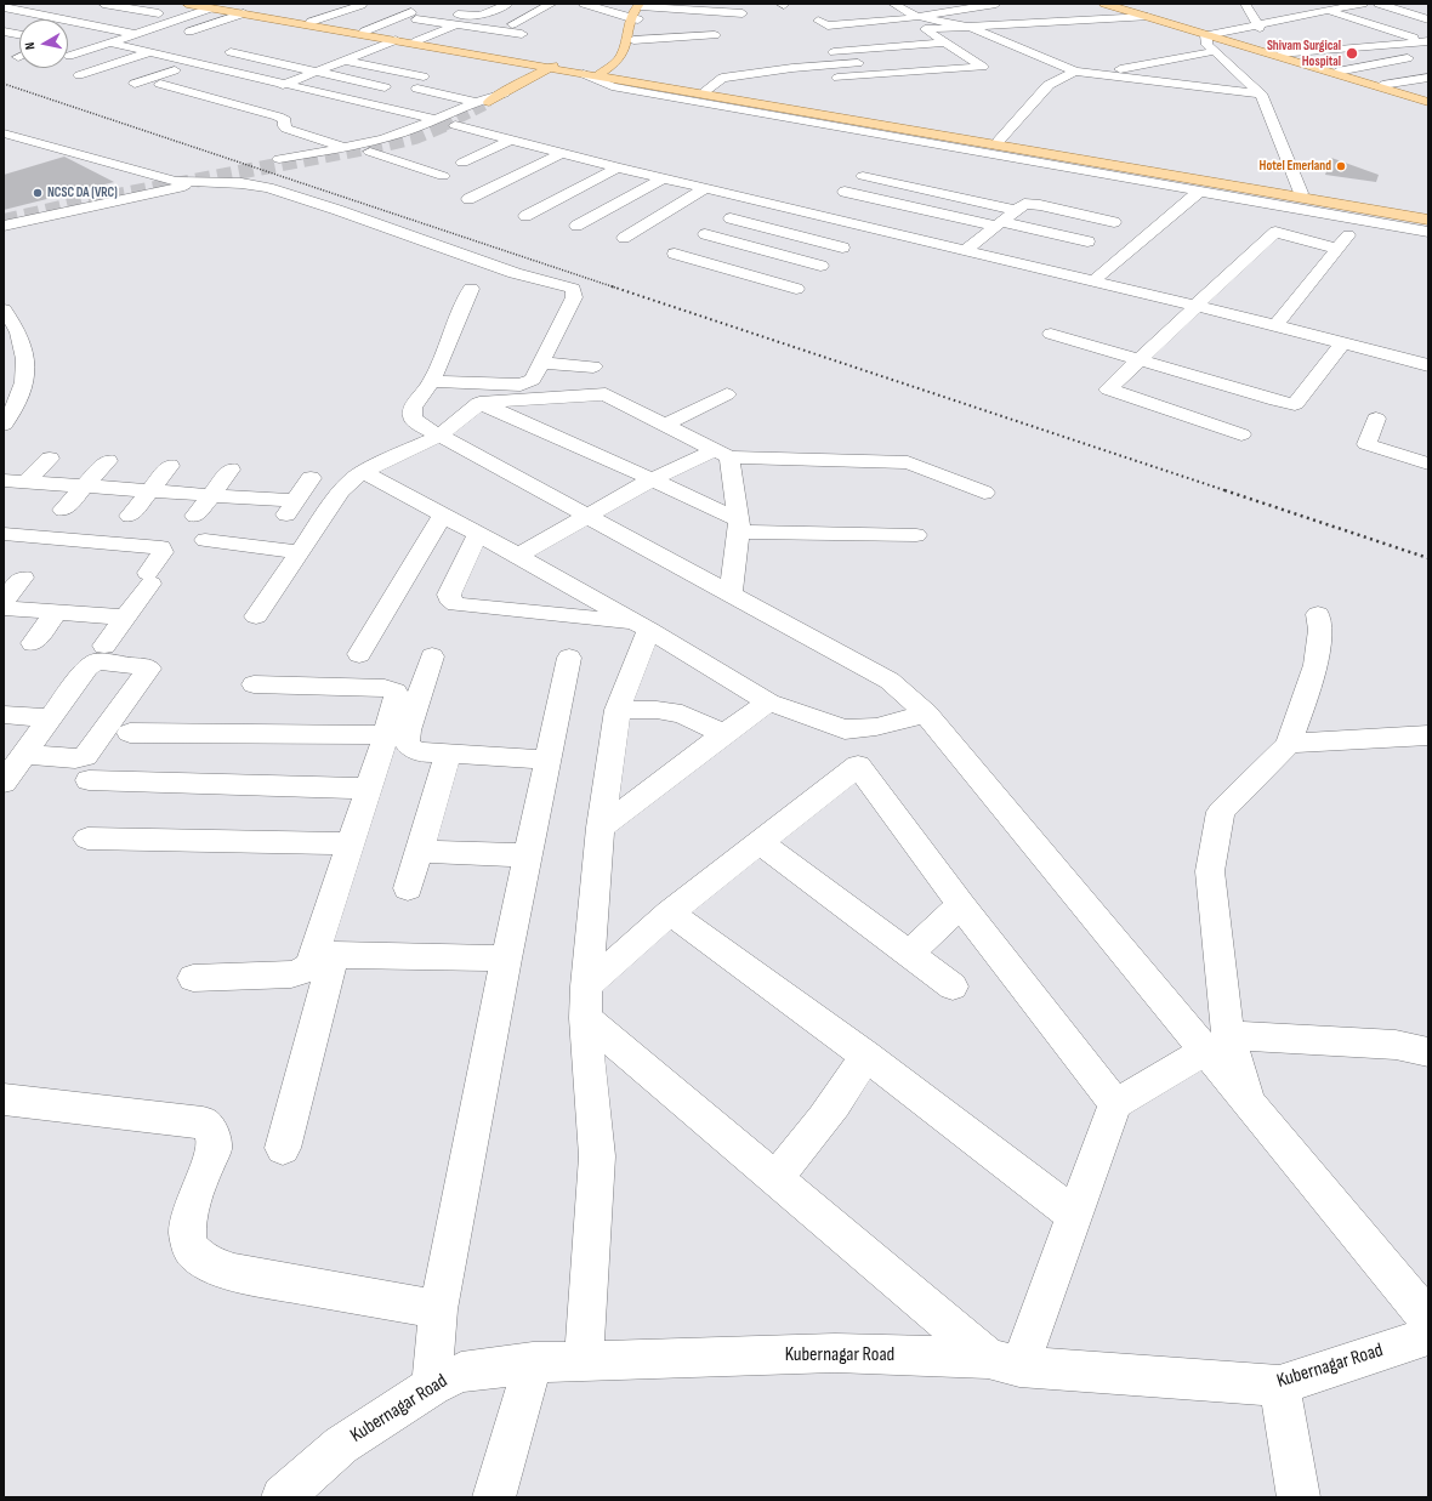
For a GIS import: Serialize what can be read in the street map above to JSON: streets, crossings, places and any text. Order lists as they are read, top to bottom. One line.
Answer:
{"streets":{"street":["Kubernagar Road"]},"places":["Shivam Surgical Hospital","Hotel Emerland","NCSC DA (VRC)"],"north":"left"}
